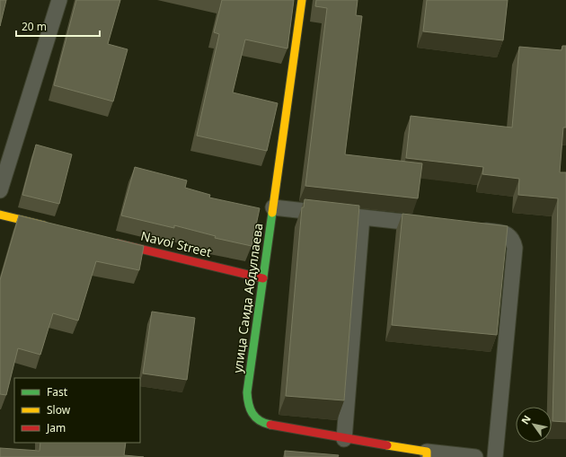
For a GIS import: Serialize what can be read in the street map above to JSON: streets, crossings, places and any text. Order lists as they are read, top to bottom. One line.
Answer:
{"streets":{"street":["Navoi Street","улица Саида Абдуллаева"]},"crossings":[["Navoi Street","улица Саида Абдуллаева"]],"legend":["Fast","Slow","Jam"],"scale_bar":"20 m","north":"top left"}
